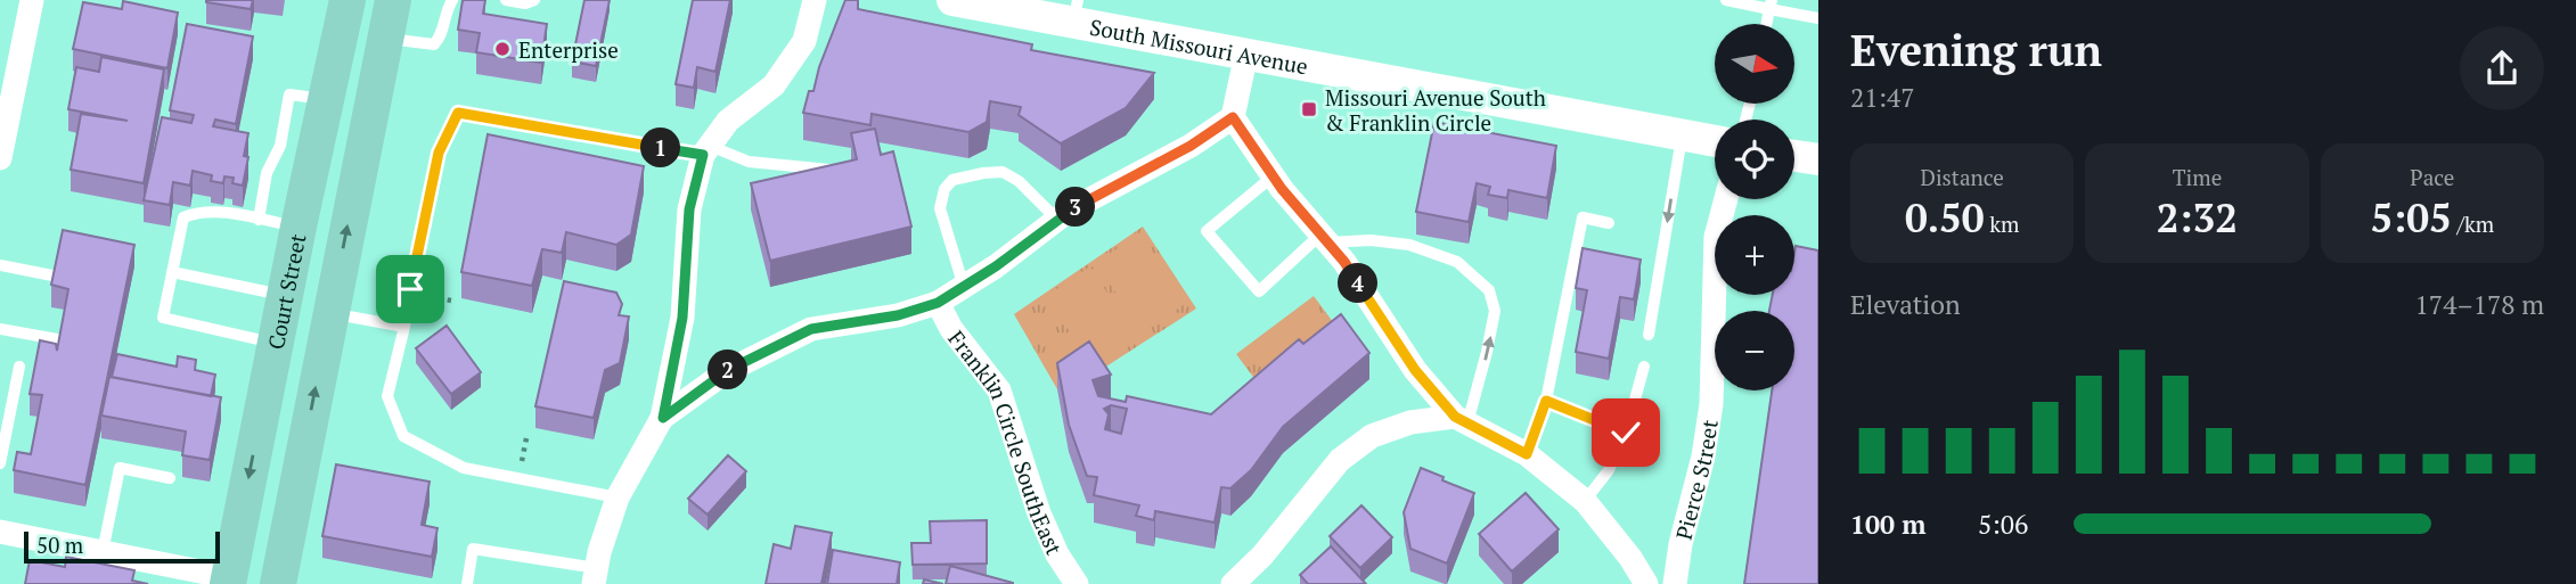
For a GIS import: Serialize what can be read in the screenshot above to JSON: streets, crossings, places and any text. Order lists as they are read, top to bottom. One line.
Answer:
{"streets":{"main road":["South Missouri Avenue","Court Street"],"street":["Franklin Circle SouthEast","Pierce Street"]},"places":{"other":["Enterprise"],"transit":["Missouri Avenue South & Franklin Circle"]},"scale_bar":"50 m","north":"right","page":{"heading":["Evening run","21:47"],"map_buttons":["+","−"],"pins":["1","3","4","2"],"stats":[["Distance","0.50 km"],["Time","2:32"],["Pace","5:05 /km"]],"chart":["Elevation","174–178 m"],"list":[{"name":"100 m","note":"5:06"}],"scale":"50 m"}}
